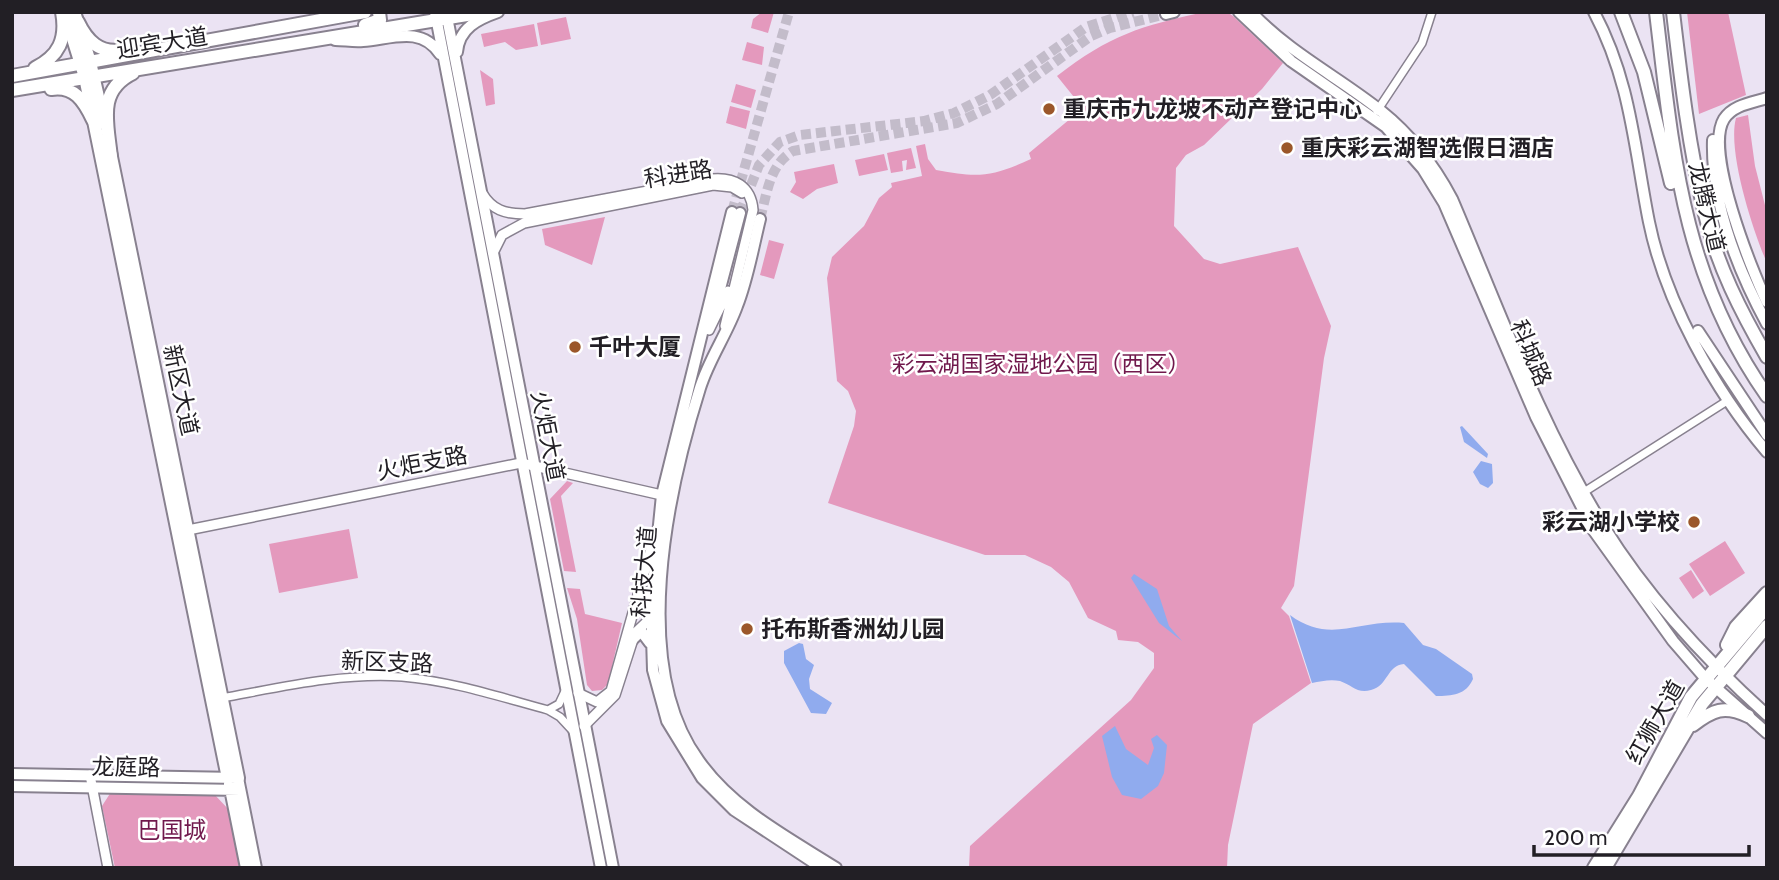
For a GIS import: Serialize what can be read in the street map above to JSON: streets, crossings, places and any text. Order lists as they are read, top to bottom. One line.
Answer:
{"streets":{"main road":["迎宾大道","龙腾大道","科城路","新区大道","火炬大道","科技大道","红狮大道","龙庭路"],"street":["科进路","火炬支路","新区支路"]},"crossings":[["迎宾大道","新区大道"],["迎宾大道","火炬大道"],["科进路","科技大道"],["科城路","红狮大道"],["新区大道","火炬支路"],["新区大道","新区支路"],["新区大道","龙庭路"],["火炬大道","火炬支路"],["火炬支路","科技大道"]],"parks":["彩云湖国家湿地公园（西区）","巴国城"],"places":["重庆市九龙坡不动产登记中心","重庆彩云湖智选假日酒店","千叶大厦","彩云湖小学校","托布斯香洲幼儿园"],"scale_bar":"200 m"}
